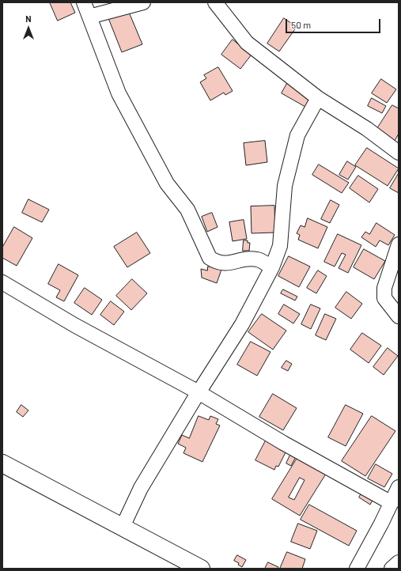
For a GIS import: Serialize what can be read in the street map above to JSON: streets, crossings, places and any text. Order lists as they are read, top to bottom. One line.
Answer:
{"scale_bar":"50 m","north":"top"}
